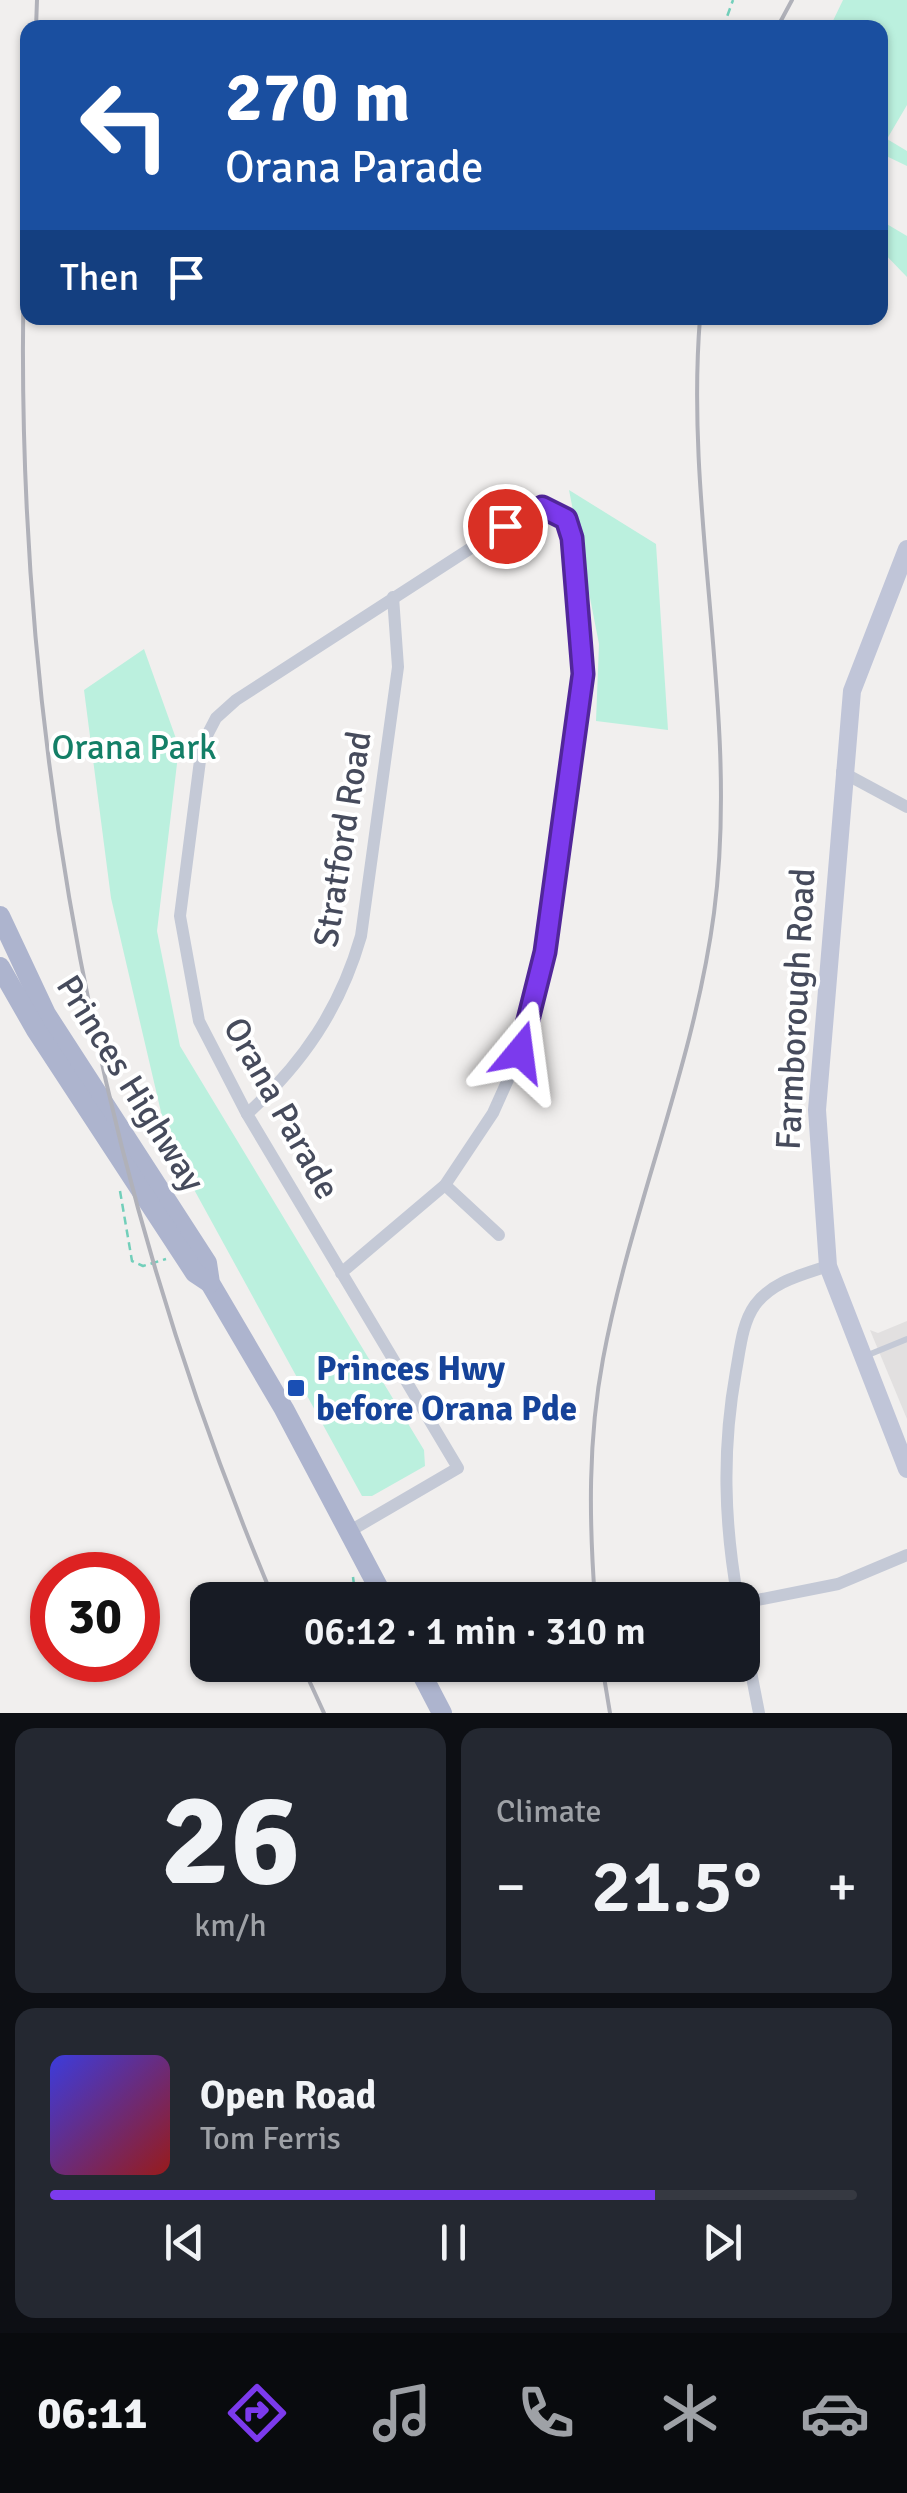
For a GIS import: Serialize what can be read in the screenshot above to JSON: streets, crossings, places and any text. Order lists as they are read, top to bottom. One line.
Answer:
{"streets":{"main road":["Princes Highway"],"street":["Stratford Road","Farmborough Road","Orana Parade"]},"crossings":[["Stratford Road","Orana Parade"],["Princes Highway","Orana Parade"]],"parks":["Orana Park"],"places":{"transit":["Princes Hwy before Orana Pde"]},"page":{"turn":["270 m","Orana Parade"],"then":"Then","limit":"30","trip":"06:12 · 1 min · 310 m","tile":[["26","km/h"],"Climate"],"heat":["−","21.5°","+"],"song":["Open Road","Tom Ferris"],"tabs":"06:11"}}
